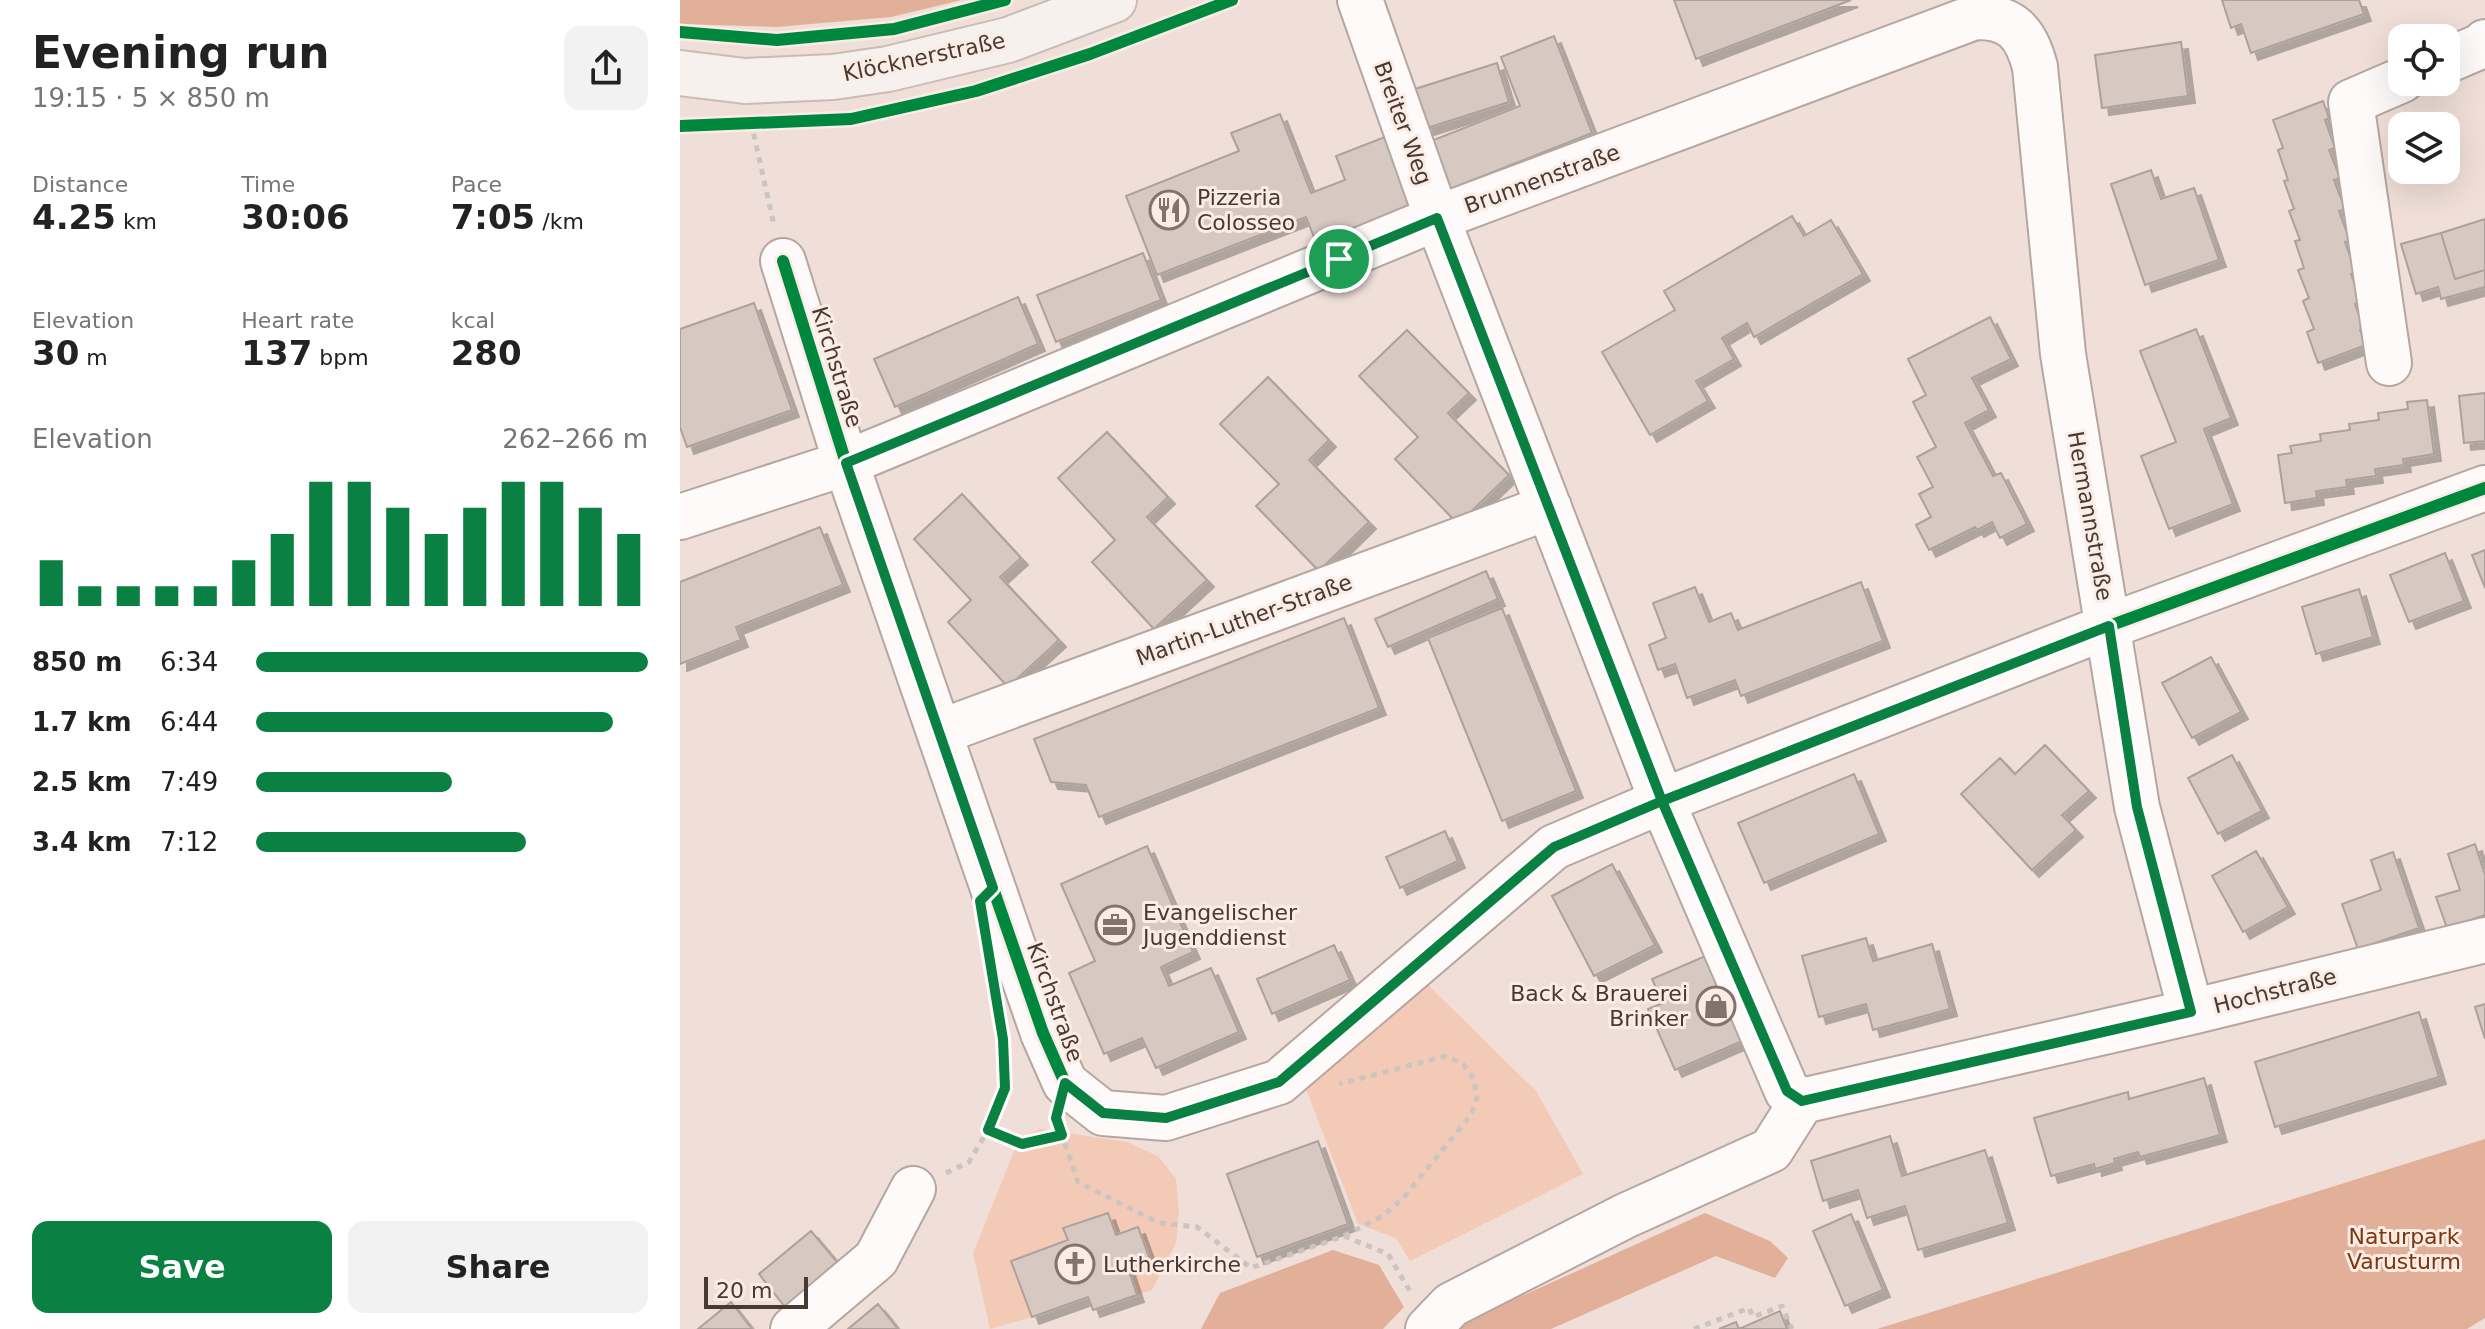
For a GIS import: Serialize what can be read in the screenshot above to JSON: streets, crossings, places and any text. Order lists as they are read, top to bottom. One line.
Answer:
{"streets":{"main road":["Klöcknerstraße"],"street":["Breiter Weg","Brunnenstraße","Kirchstraße","Hermannstraße","Martin-Luther-Straße","Hochstraße"]},"crossings":[["Breiter Weg","Brunnenstraße"],["Breiter Weg","Kirchstraße"],["Breiter Weg","Martin-Luther-Straße"],["Breiter Weg","Hochstraße"],["Brunnenstraße","Kirchstraße"],["Brunnenstraße","Hermannstraße"],["Kirchstraße","Hermannstraße"],["Kirchstraße","Martin-Luther-Straße"],["Hermannstraße","Hochstraße"]],"parks":["Naturpark Varusturm"],"places":{"restaurant":["Pizzeria Colosseo"],"office":["Evangelischer Jugenddienst"],"shop":["Back & Brauerei Brinker"],"church":["Lutherkirche"]},"scale_bar":"20 m","page":{"heading":["Evening run","19:15 · 5 × 850 m"],"stats":[["Distance","4.25 km"],["Time","30:06"],["Pace","7:05 /km"],["Elevation","30 m"],["Heart rate","137 bpm"],["kcal","280"]],"chart":["Elevation","262–266 m"],"list":[{"name":"850 m","note":"6:34"},{"name":"1.7 km","note":"6:44"},{"name":"2.5 km","note":"7:49"},{"name":"3.4 km","note":"7:12"}],"buttons":["Save","Share"],"scale":"20 m"}}
